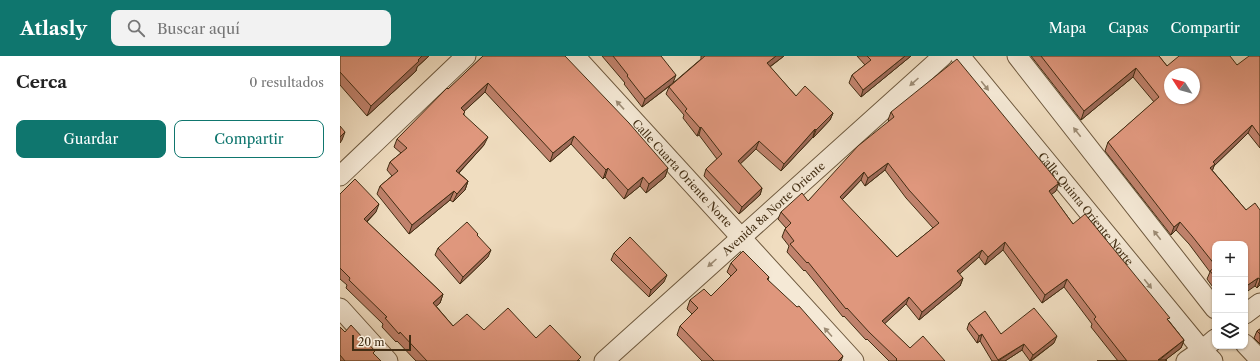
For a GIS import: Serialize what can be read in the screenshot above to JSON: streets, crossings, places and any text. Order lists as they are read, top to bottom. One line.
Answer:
{"streets":{"street":["Calle Cuarta Oriente Norte","Avenida 8a Norte Oriente","Calle Quinta Oriente Norte"]},"crossings":[["Calle Cuarta Oriente Norte","Avenida 8a Norte Oriente"]],"one_way":["Calle Cuarta Oriente Norte","Avenida 8a Norte Oriente"],"scale_bar":"20 m","north":"top left","page":{"header":"Atlasly","search":"Buscar aquí","nav":["Mapa","Capas","Compartir"],"heading":["Cerca","0 resultados"],"buttons":["Guardar","Compartir"],"map_buttons":["+","−"],"scale":"20 m"}}
